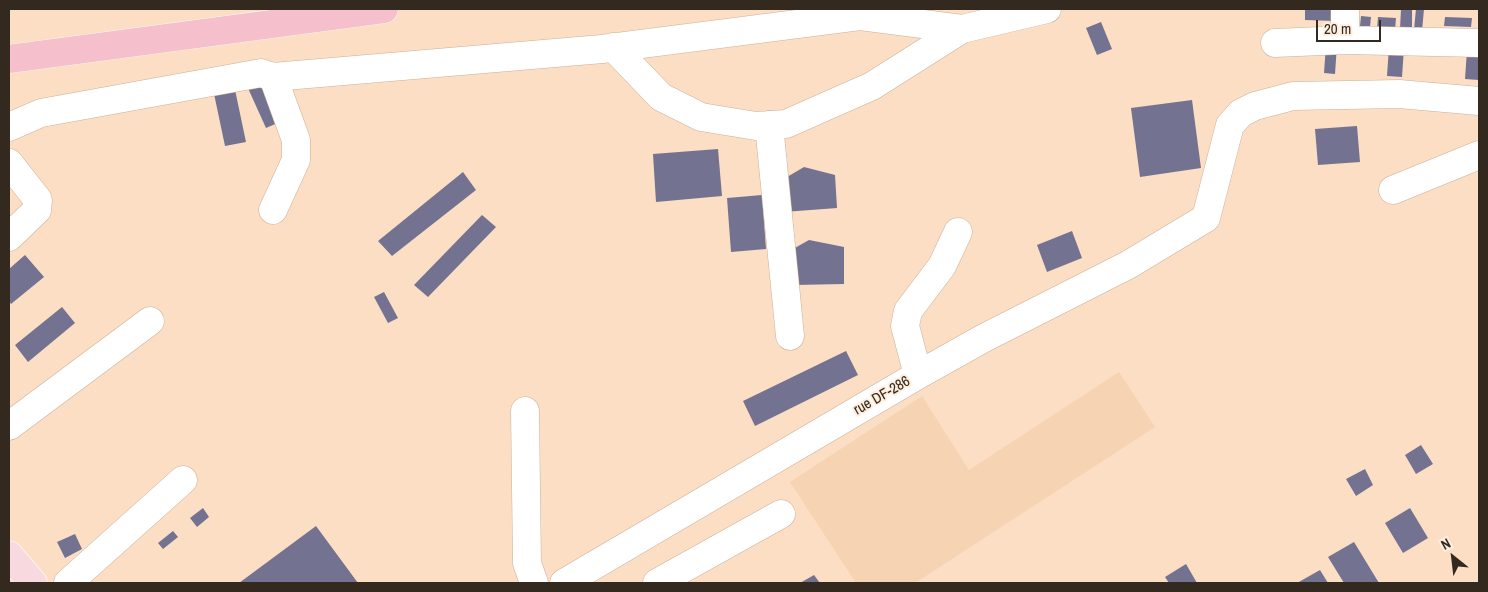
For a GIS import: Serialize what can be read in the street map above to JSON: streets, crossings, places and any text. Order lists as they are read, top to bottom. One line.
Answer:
{"streets":{"street":["rue DF-286"]},"scale_bar":"20 m","north":"top left"}
